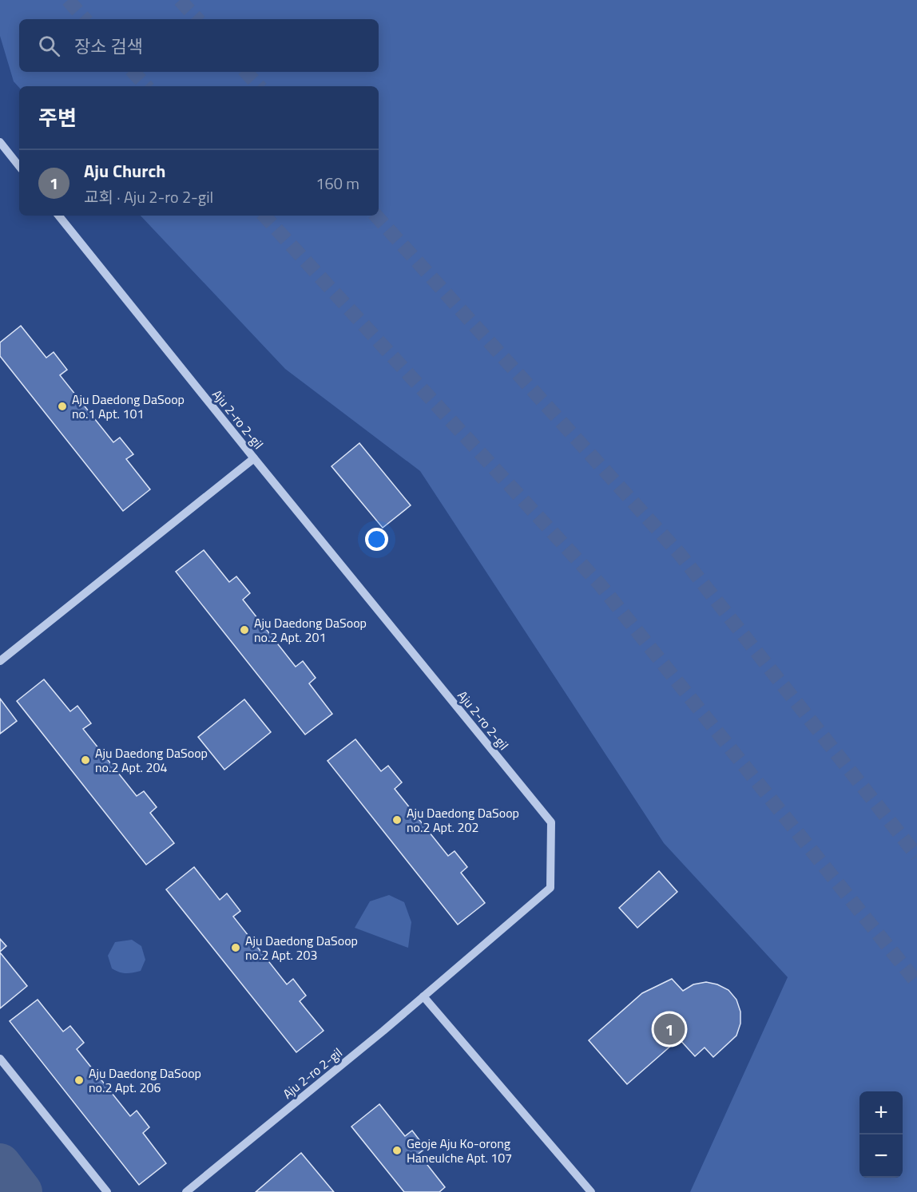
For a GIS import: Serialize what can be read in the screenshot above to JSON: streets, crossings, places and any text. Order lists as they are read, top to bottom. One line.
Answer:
{"streets":{"street":["Aju 2-ro 2-gil"]},"places":["Aju Daedong DaSoop no.1 Apt. 101","Aju Daedong DaSoop no.2 Apt. 201","Aju Daedong DaSoop no.2 Apt. 204","Aju Daedong DaSoop no.2 Apt. 202","Aju Daedong DaSoop no.2 Apt. 203","Aju Daedong DaSoop no.2 Apt. 206","Geoje Aju Ko-orong Haneulche Apt. 107"],"page":{"search":"장소 검색","heading":"주변","list":[{"mark":"1","name":"Aju Church","note":"교회 · Aju 2-ro 2-gil","value":"160 m"}],"pins":"1","map_buttons":["+","−"]}}
